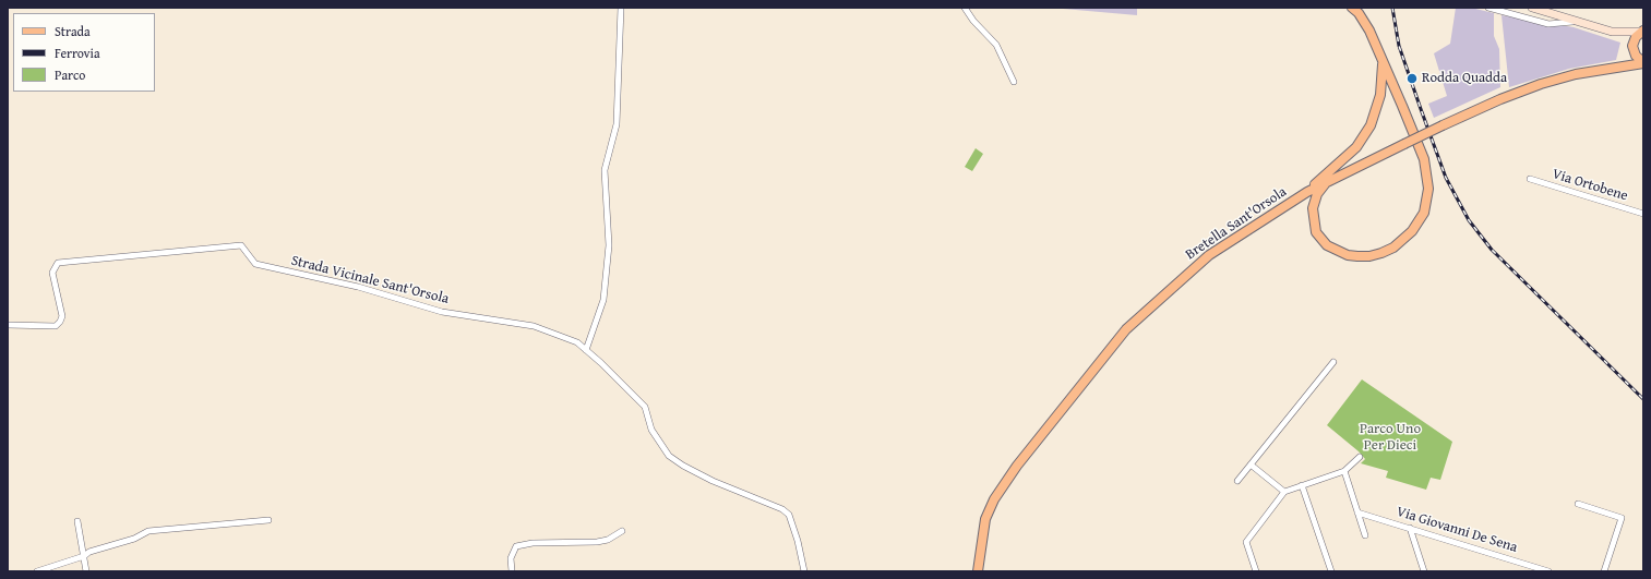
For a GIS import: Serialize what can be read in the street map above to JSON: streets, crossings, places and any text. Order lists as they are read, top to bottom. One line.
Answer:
{"streets":{"main road":["Bretella Sant'Orsola"],"street":["Via Ortobene","Strada Vicinale Sant'Orsola","Via Giovanni De Sena"]},"parks":["Parco Uno Per Dieci"],"places":["Rodda Quadda"],"legend":["Strada","Ferrovia","Parco"]}
